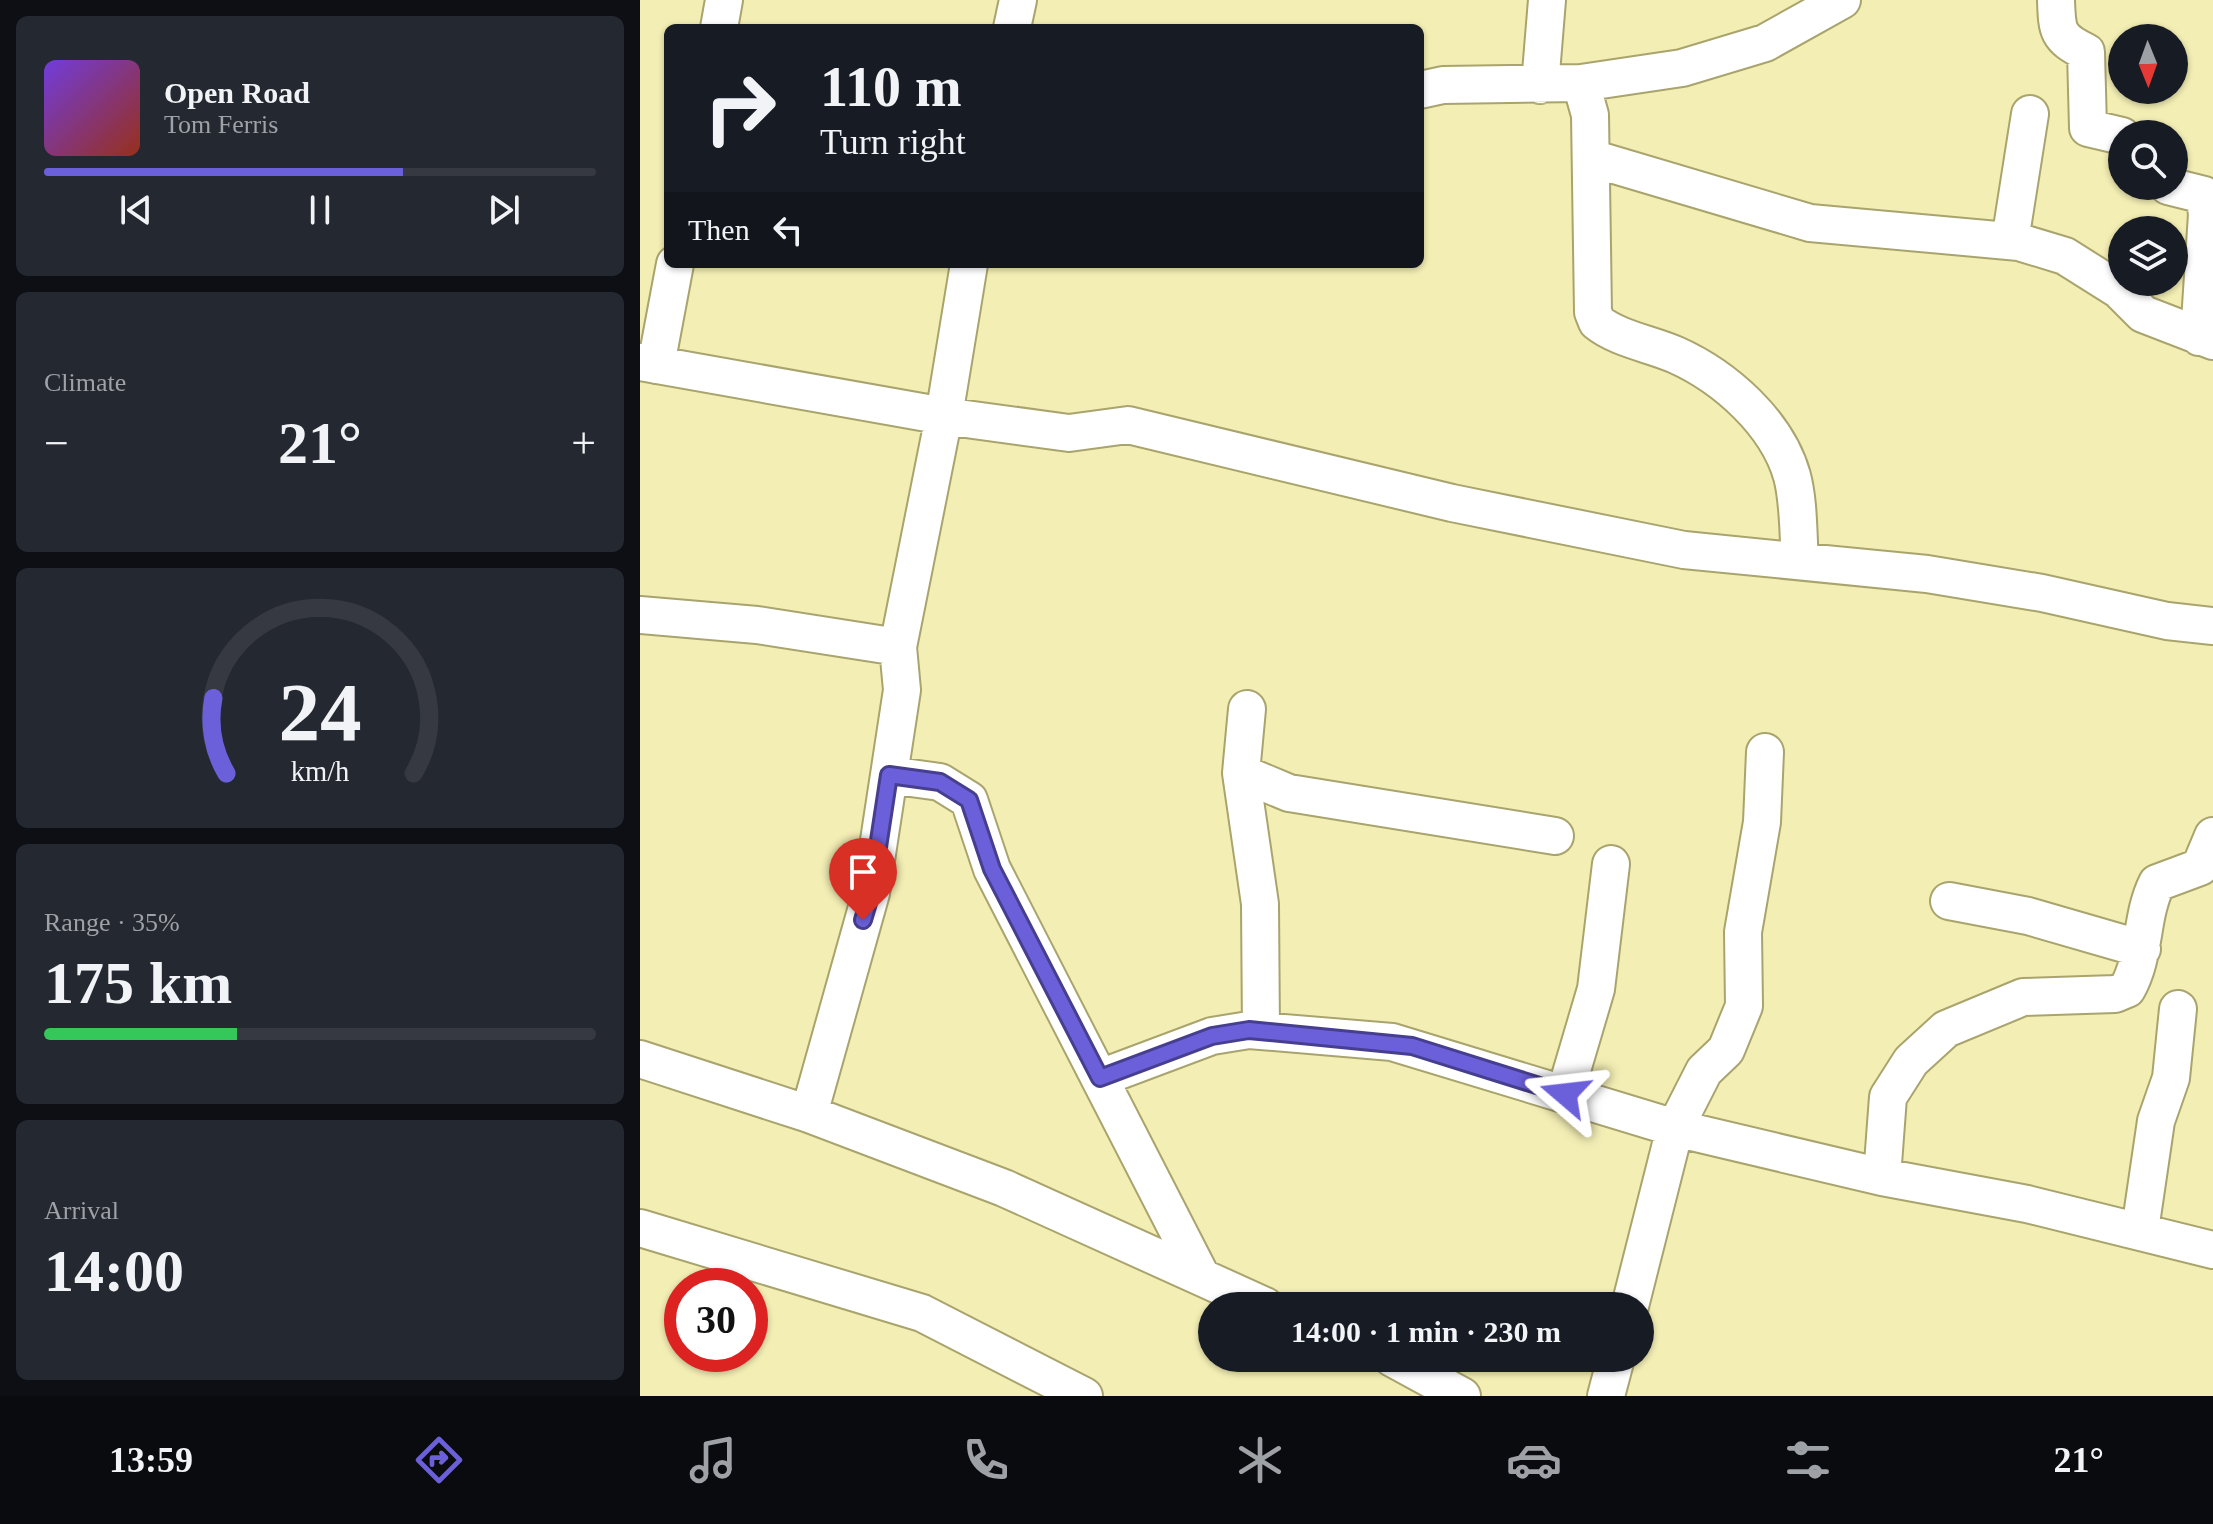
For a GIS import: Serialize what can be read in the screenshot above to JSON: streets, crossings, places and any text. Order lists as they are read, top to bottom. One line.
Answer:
{"north":"bottom","page":{"turn":["110 m","Turn right"],"song":["Open Road","Tom Ferris"],"then":"Then","tile":["Climate",["Range · 35%","175 km"],["Arrival","14:00"]],"heat":["−","21°","+"],"limit":"30","trip":"14:00 · 1 min · 230 m","tabs":["13:59","21°"],"gauge":["24","km/h"]}}
